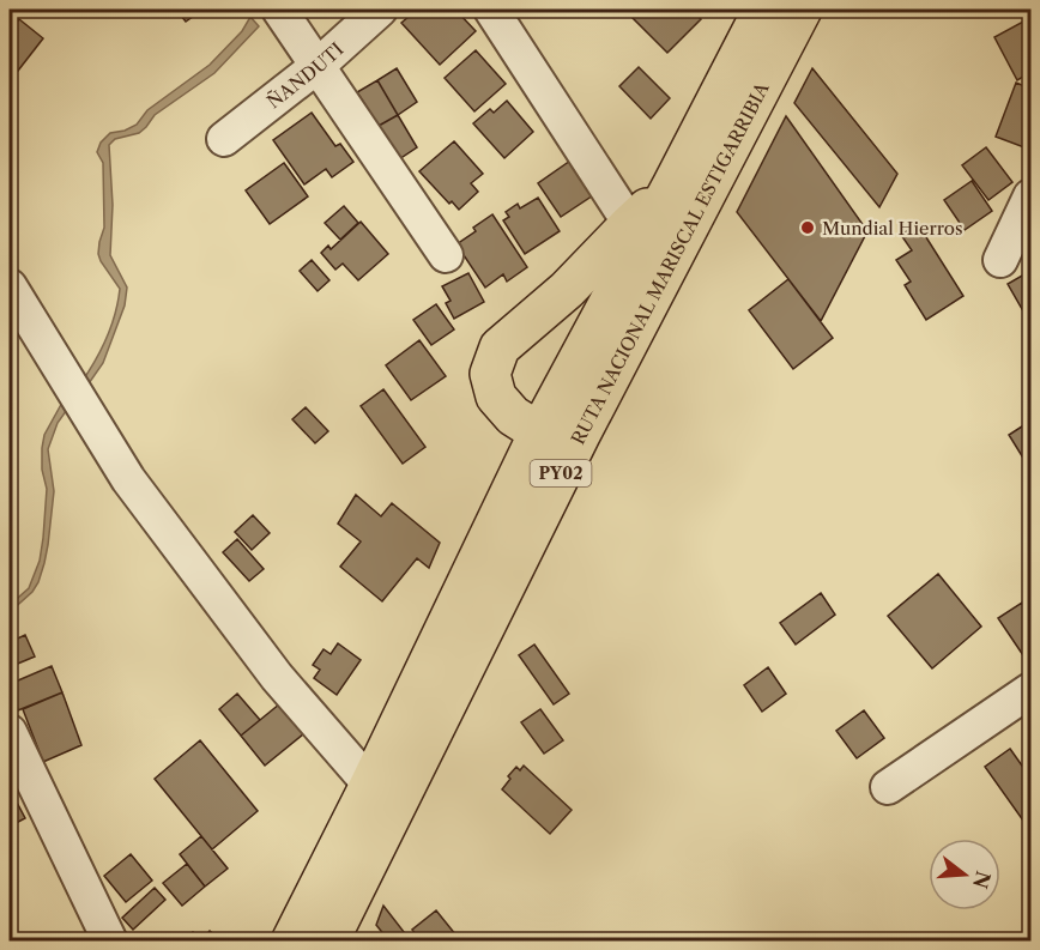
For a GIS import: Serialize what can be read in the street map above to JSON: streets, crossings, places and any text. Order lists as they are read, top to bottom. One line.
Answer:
{"streets":{"highway":["RUTA NACIONAL MARISCAL ESTIGARRIBIA","PY02"],"street":["ÑANDUTI"]},"places":["Mundial Hierros"],"north":"right"}
